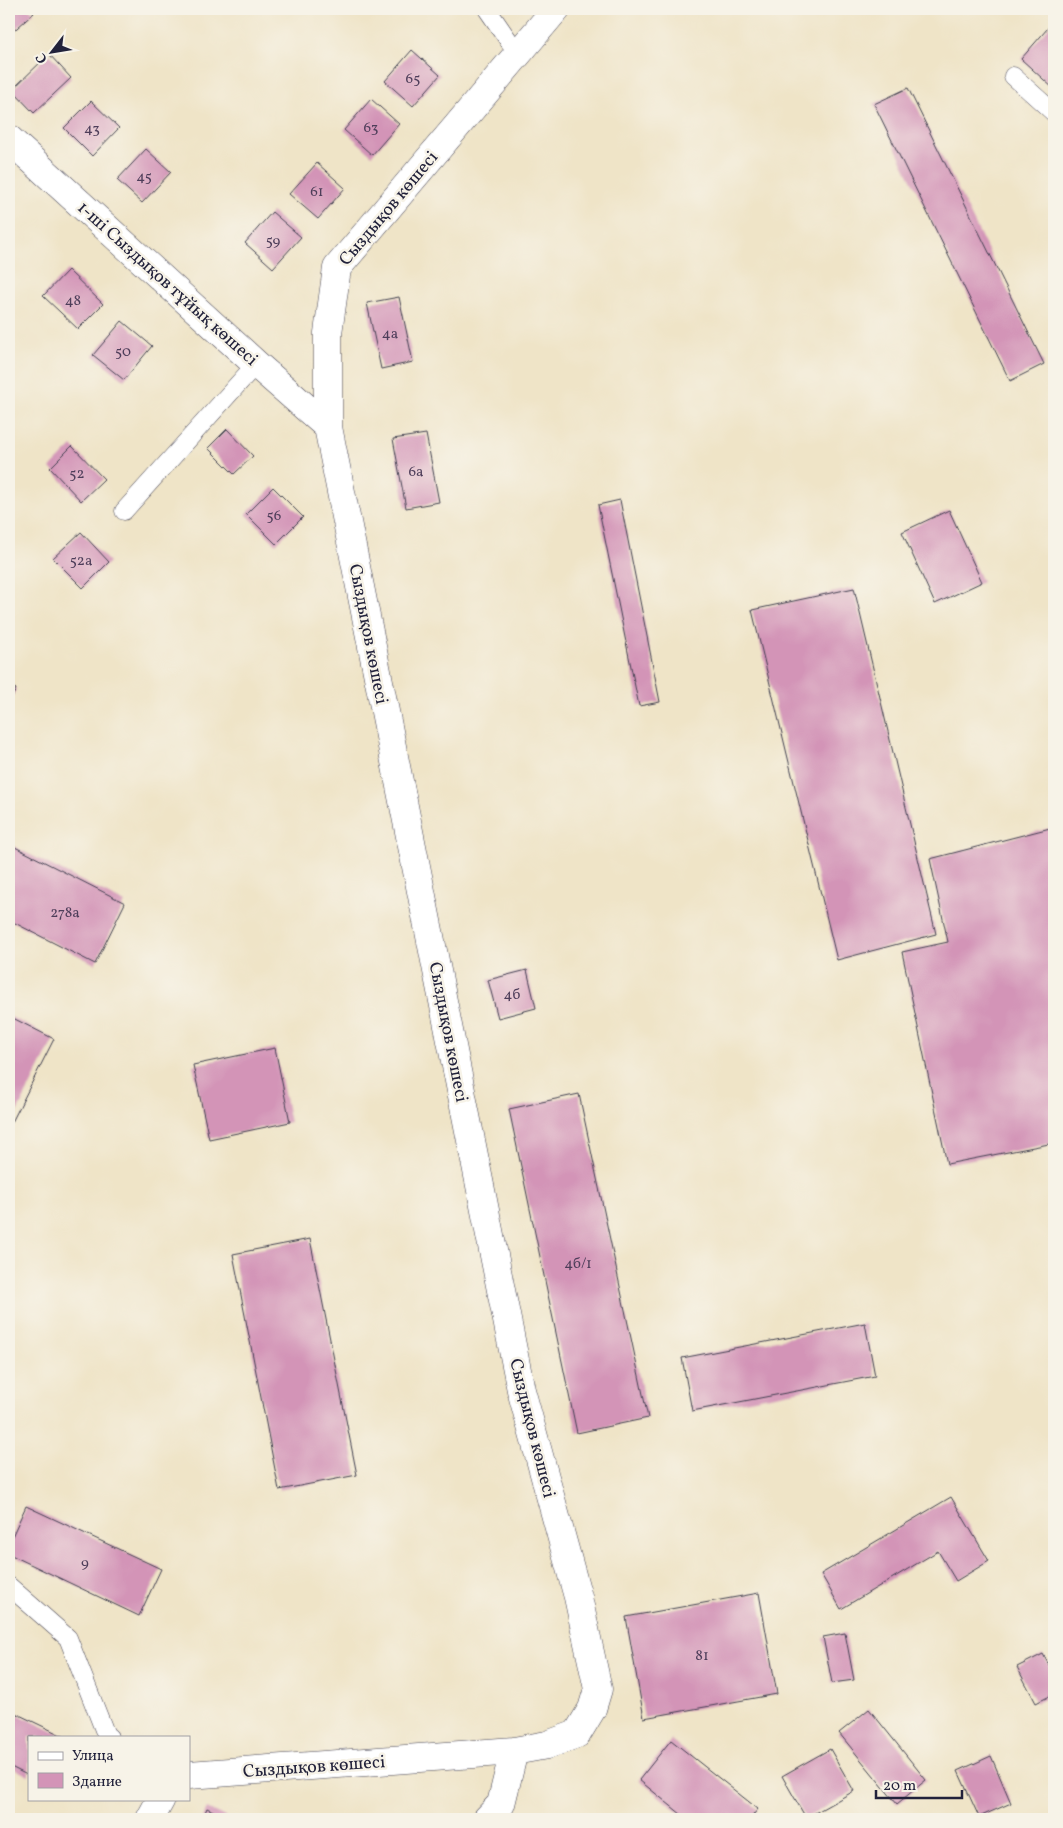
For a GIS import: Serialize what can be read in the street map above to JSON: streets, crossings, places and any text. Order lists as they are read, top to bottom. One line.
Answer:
{"streets":{"street":["Сыздықов көшесі","1-ші Сыздықов тұйық көшесі"]},"crossings":[["Сыздықов көшесі","1-ші Сыздықов тұйық көшесі"]],"house_numbers":["65","63","43","45","61","59","48","4а","50","6а","52","56","52а","278а","4б","4б/1","9","81"],"legend":["Улица","Здание"],"scale_bar":"20 m","north":"bottom left"}
